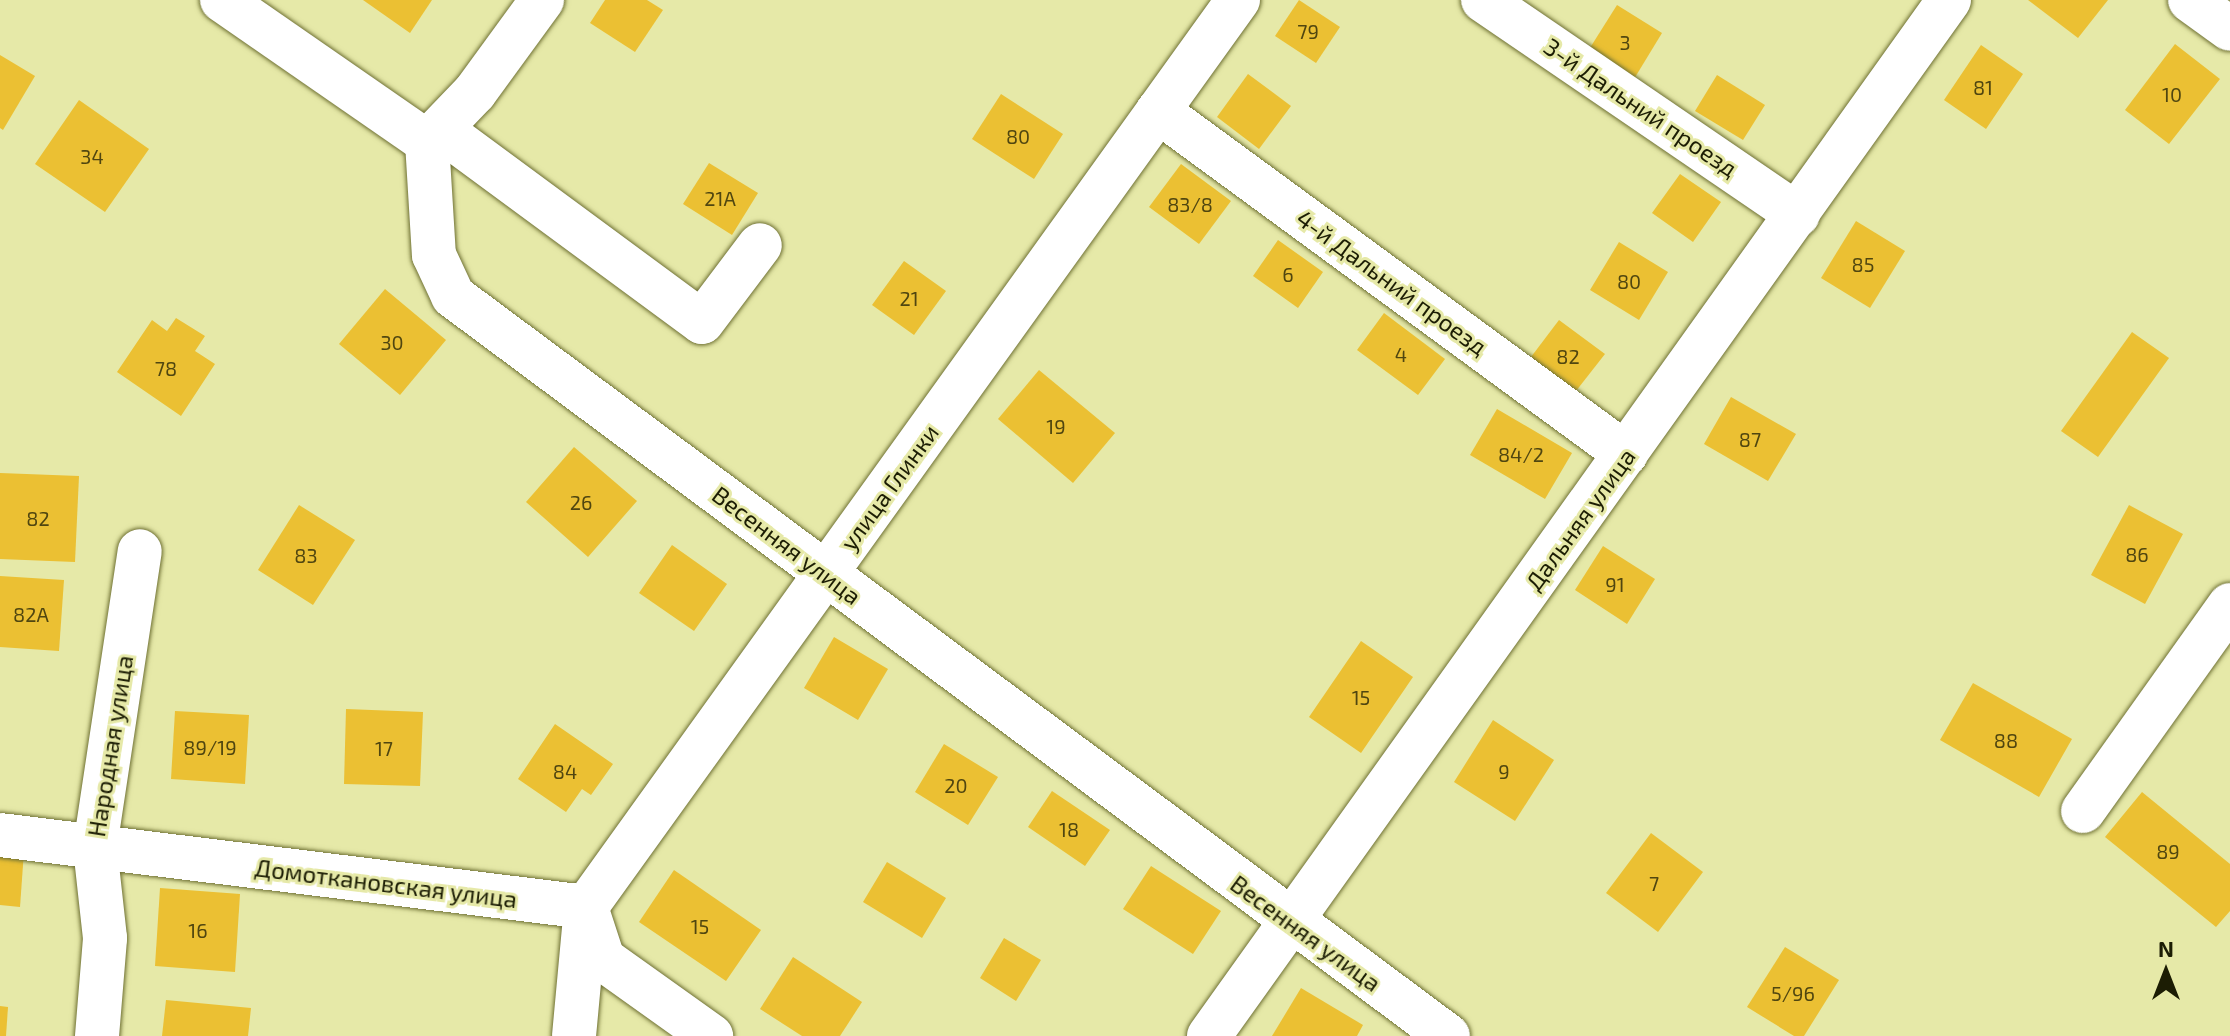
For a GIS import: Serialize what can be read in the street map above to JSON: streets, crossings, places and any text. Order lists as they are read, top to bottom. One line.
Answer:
{"streets":{"street":["3-й Дальний проезд","4-й Дальний проезд","улица Глинки","Дальняя улица","Весенняя улица","Народная улица","Домоткановская улица"]},"crossings":[["3-й Дальний проезд","Дальняя улица"],["4-й Дальний проезд","улица Глинки"],["4-й Дальний проезд","Дальняя улица"],["улица Глинки","Весенняя улица"],["улица Глинки","Домоткановская улица"],["Дальняя улица","Весенняя улица"],["Народная улица","Домоткановская улица"]],"house_numbers":["79","3","81","10","80","34","21А","83/8","85","6","80","21","30","4","82","78","19","87","84/2","26","82","86","83","91","82А","15","88","89/19","17","84","9","20","18","89","7","15","16","5/96"],"north":"top"}
